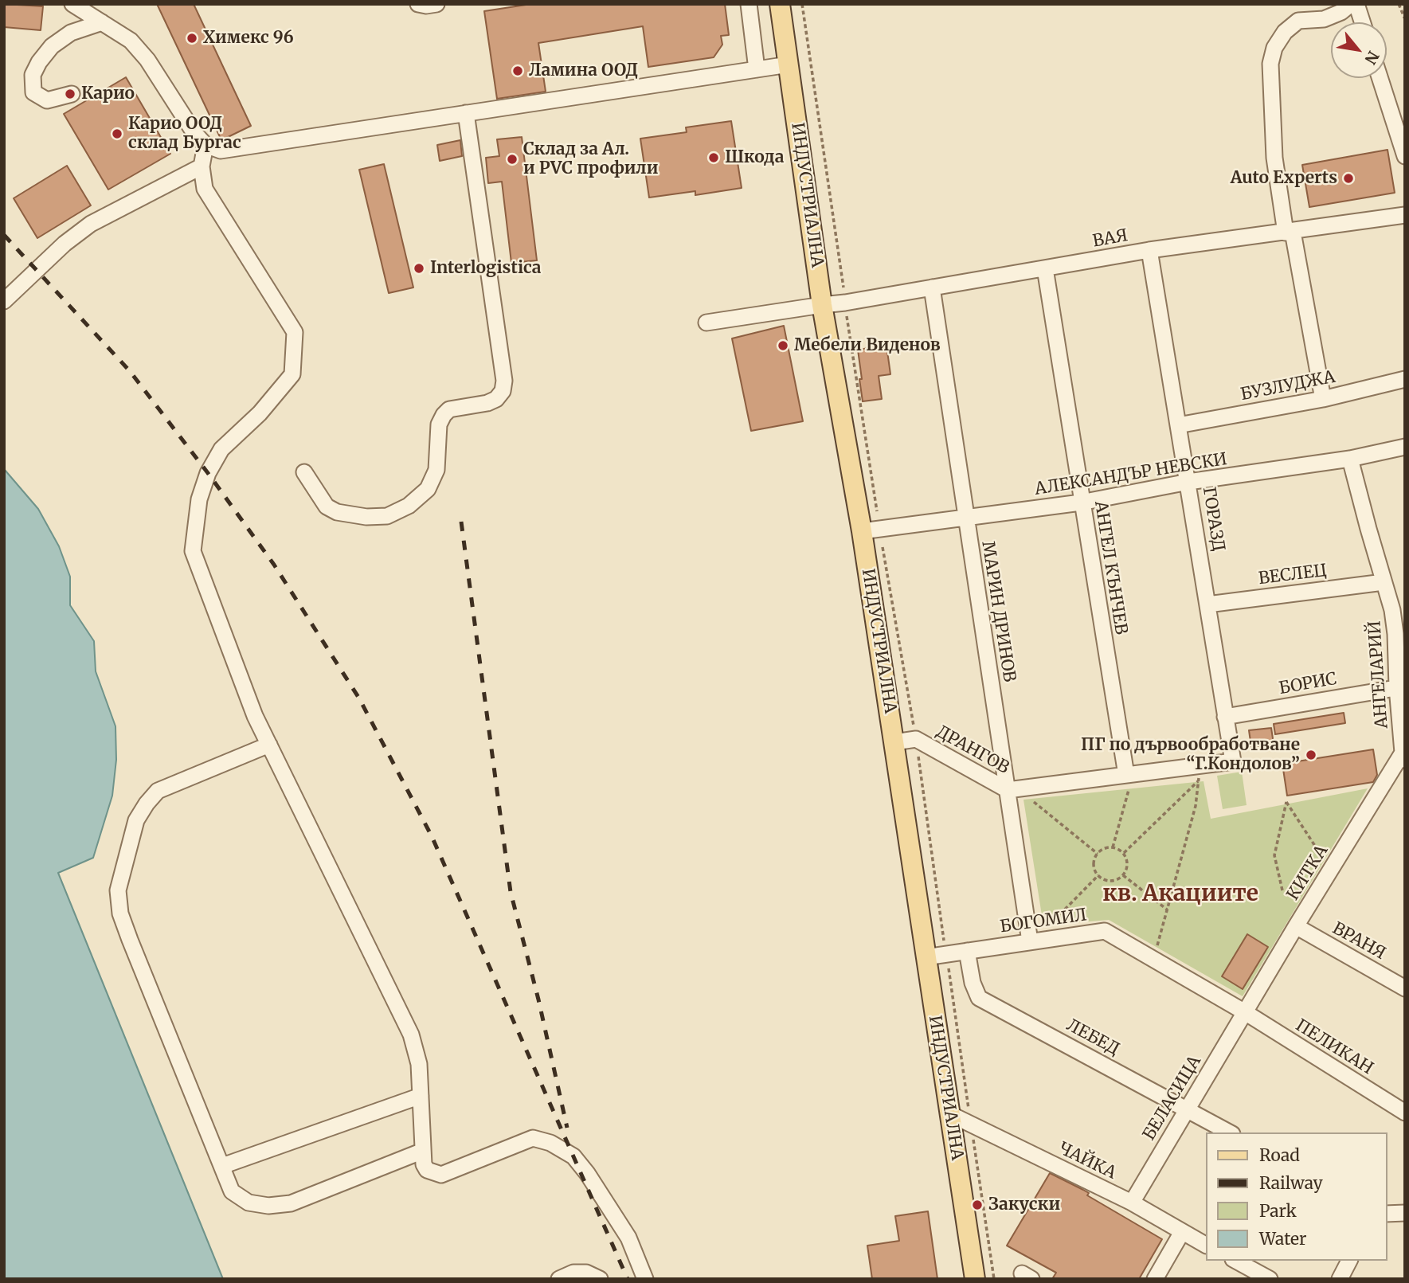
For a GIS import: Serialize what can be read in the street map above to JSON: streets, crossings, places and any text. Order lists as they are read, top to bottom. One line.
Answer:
{"streets":{"main road":["ИНДУСТРИАЛНА"],"street":["ВАЯ","БУЗЛУДЖА","АЛЕКСАНДЪР НЕВСКИ","ГОРАЗД","АНГЕЛ КЪНЧЕВ","ВЕСЛЕЦ","МАРИН ДРИНОВ","АНГЕЛАРИЙ","БОРИС","ДРАНГОВ","КИТКА","БОГОМИЛ","ВРАНЯ","ЛЕБЕД","ПЕЛИКАН","БЕЛАСИЦА","ЧАЙКА"]},"crossings":[["ИНДУСТРИАЛНА","ВАЯ"],["ИНДУСТРИАЛНА","АЛЕКСАНДЪР НЕВСКИ"],["ИНДУСТРИАЛНА","ДРАНГОВ"],["ИНДУСТРИАЛНА","БОГОМИЛ"],["ИНДУСТРИАЛНА","ЧАЙКА"],["ВАЯ","ГОРАЗД"],["ВАЯ","АНГЕЛ КЪНЧЕВ"],["ВАЯ","МАРИН ДРИНОВ"],["БУЗЛУДЖА","ГОРАЗД"],["АЛЕКСАНДЪР НЕВСКИ","ГОРАЗД"],["АЛЕКСАНДЪР НЕВСКИ","АНГЕЛ КЪНЧЕВ"],["АЛЕКСАНДЪР НЕВСКИ","МАРИН ДРИНОВ"],["АЛЕКСАНДЪР НЕВСКИ","АНГЕЛАРИЙ"],["ГОРАЗД","ВЕСЛЕЦ"],["ГОРАЗД","БОРИС"],["ГОРАЗД","ДРАНГОВ"],["АНГЕЛ КЪНЧЕВ","ДРАНГОВ"],["ВЕСЛЕЦ","АНГЕЛАРИЙ"],["МАРИН ДРИНОВ","ДРАНГОВ"],["МАРИН ДРИНОВ","БОГОМИЛ"],["АНГЕЛАРИЙ","БОРИС"],["АНГЕЛАРИЙ","КИТКА"],["КИТКА","БОГОМИЛ"],["КИТКА","ВРАНЯ"],["КИТКА","ПЕЛИКАН"],["КИТКА","БЕЛАСИЦА"],["БОГОМИЛ","ЛЕБЕД"],["БОГОМИЛ","ПЕЛИКАН"],["БОГОМИЛ","БЕЛАСИЦА"],["ЛЕБЕД","БЕЛАСИЦА"],["ПЕЛИКАН","БЕЛАСИЦА"],["БЕЛАСИЦА","ЧАЙКА"]],"districts":["кв. Акациите"],"places":["Химекс 96","Ламина ООД","Карио","Карио ООД склад Бургас","Шкода","Склад за Ал. и PVC профили","Auto Experts","Interlogistica","Мебели Виденов","ПГ по дървообработване “Г.Кондолов”","Закуски"],"legend":["Road","Railway","Park","Water"],"north":"bottom right"}
